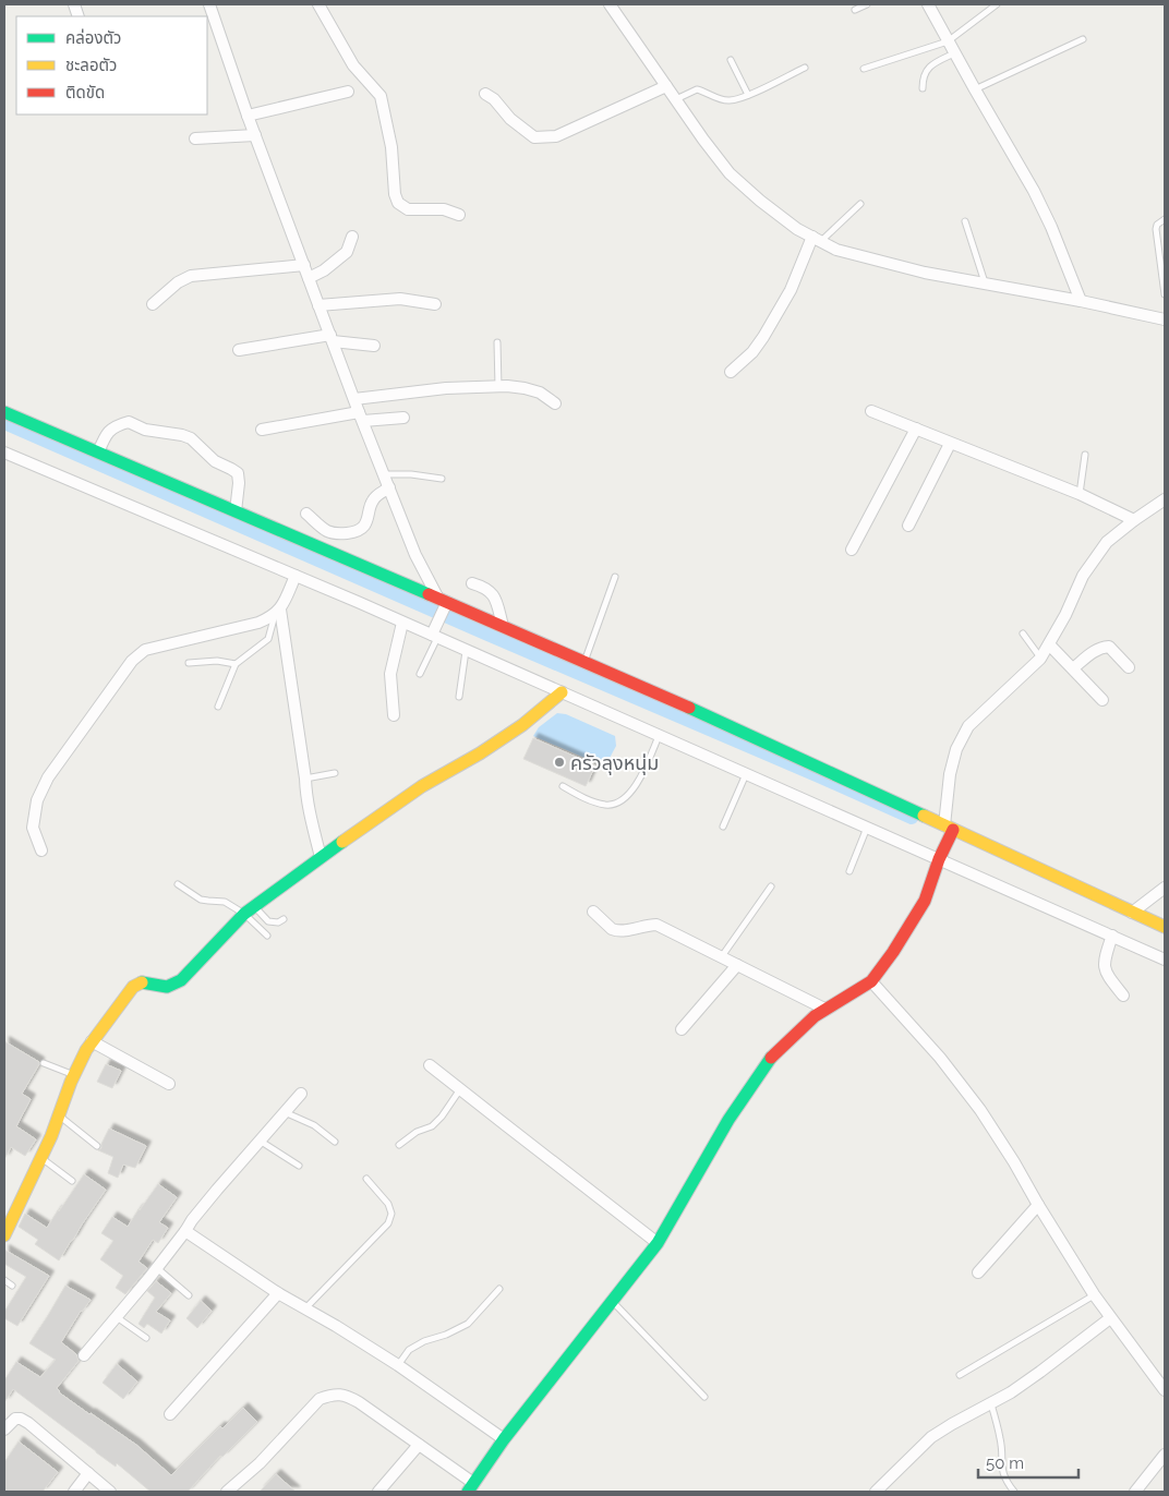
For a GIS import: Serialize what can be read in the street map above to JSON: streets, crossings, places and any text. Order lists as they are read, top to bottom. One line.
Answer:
{"places":["ครัวลุงหนุ่ม"],"legend":["คล่องตัว","ชะลอตัว","ติดขัด"],"scale_bar":"50 m"}
